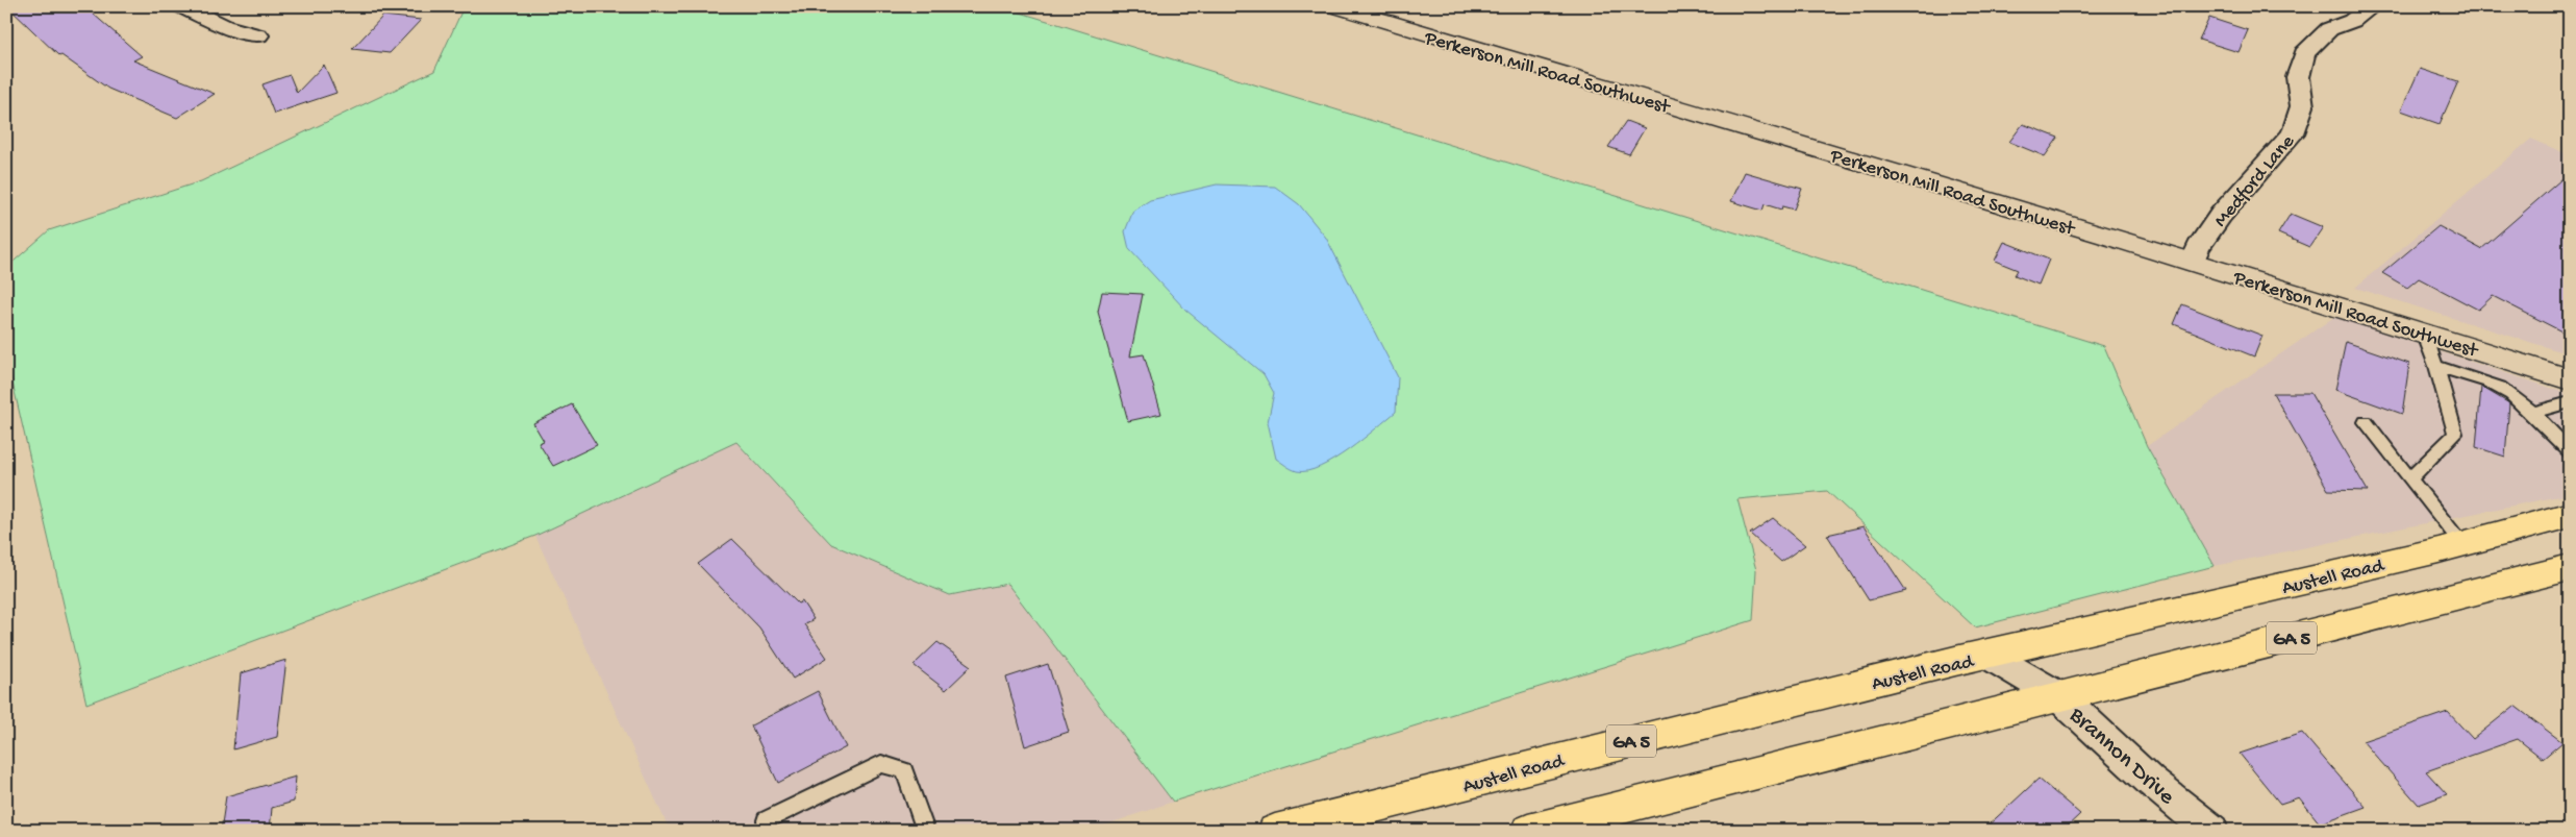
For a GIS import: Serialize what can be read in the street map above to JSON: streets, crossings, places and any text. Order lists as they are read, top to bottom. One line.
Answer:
{"streets":{"main road":["Austell Road","GA 5"],"street":["Perkerson Mill Road Southwest","Medford Lane","Brannon Drive"]},"crossings":[["Perkerson Mill Road Southwest","Medford Lane"],["Austell Road","Brannon Drive"],["GA 5","Brannon Drive"]]}
